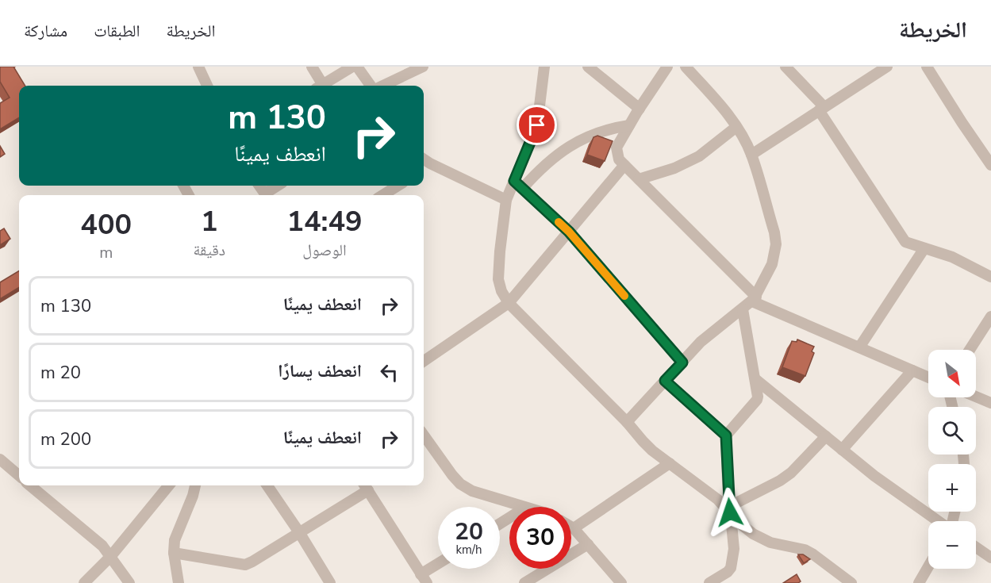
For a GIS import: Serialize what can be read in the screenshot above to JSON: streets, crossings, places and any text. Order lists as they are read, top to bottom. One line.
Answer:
{"north":"bottom right","page":{"header":"الخريطة","nav":["الخريطة","الطبقات","مشاركة"],"turn":["130 m","انعطف يمينًا"],"eta":["14:49","الوصول","1","دقيقة","400","m"],"list":[{"name":"انعطف يمينًا","value":"130 m"},{"name":"انعطف يسارًا","value":"20 m"},{"name":"انعطف يمينًا","value":"200 m"}],"map_buttons":["+","−"],"speed":"20 km/h","limit":"30"}}
